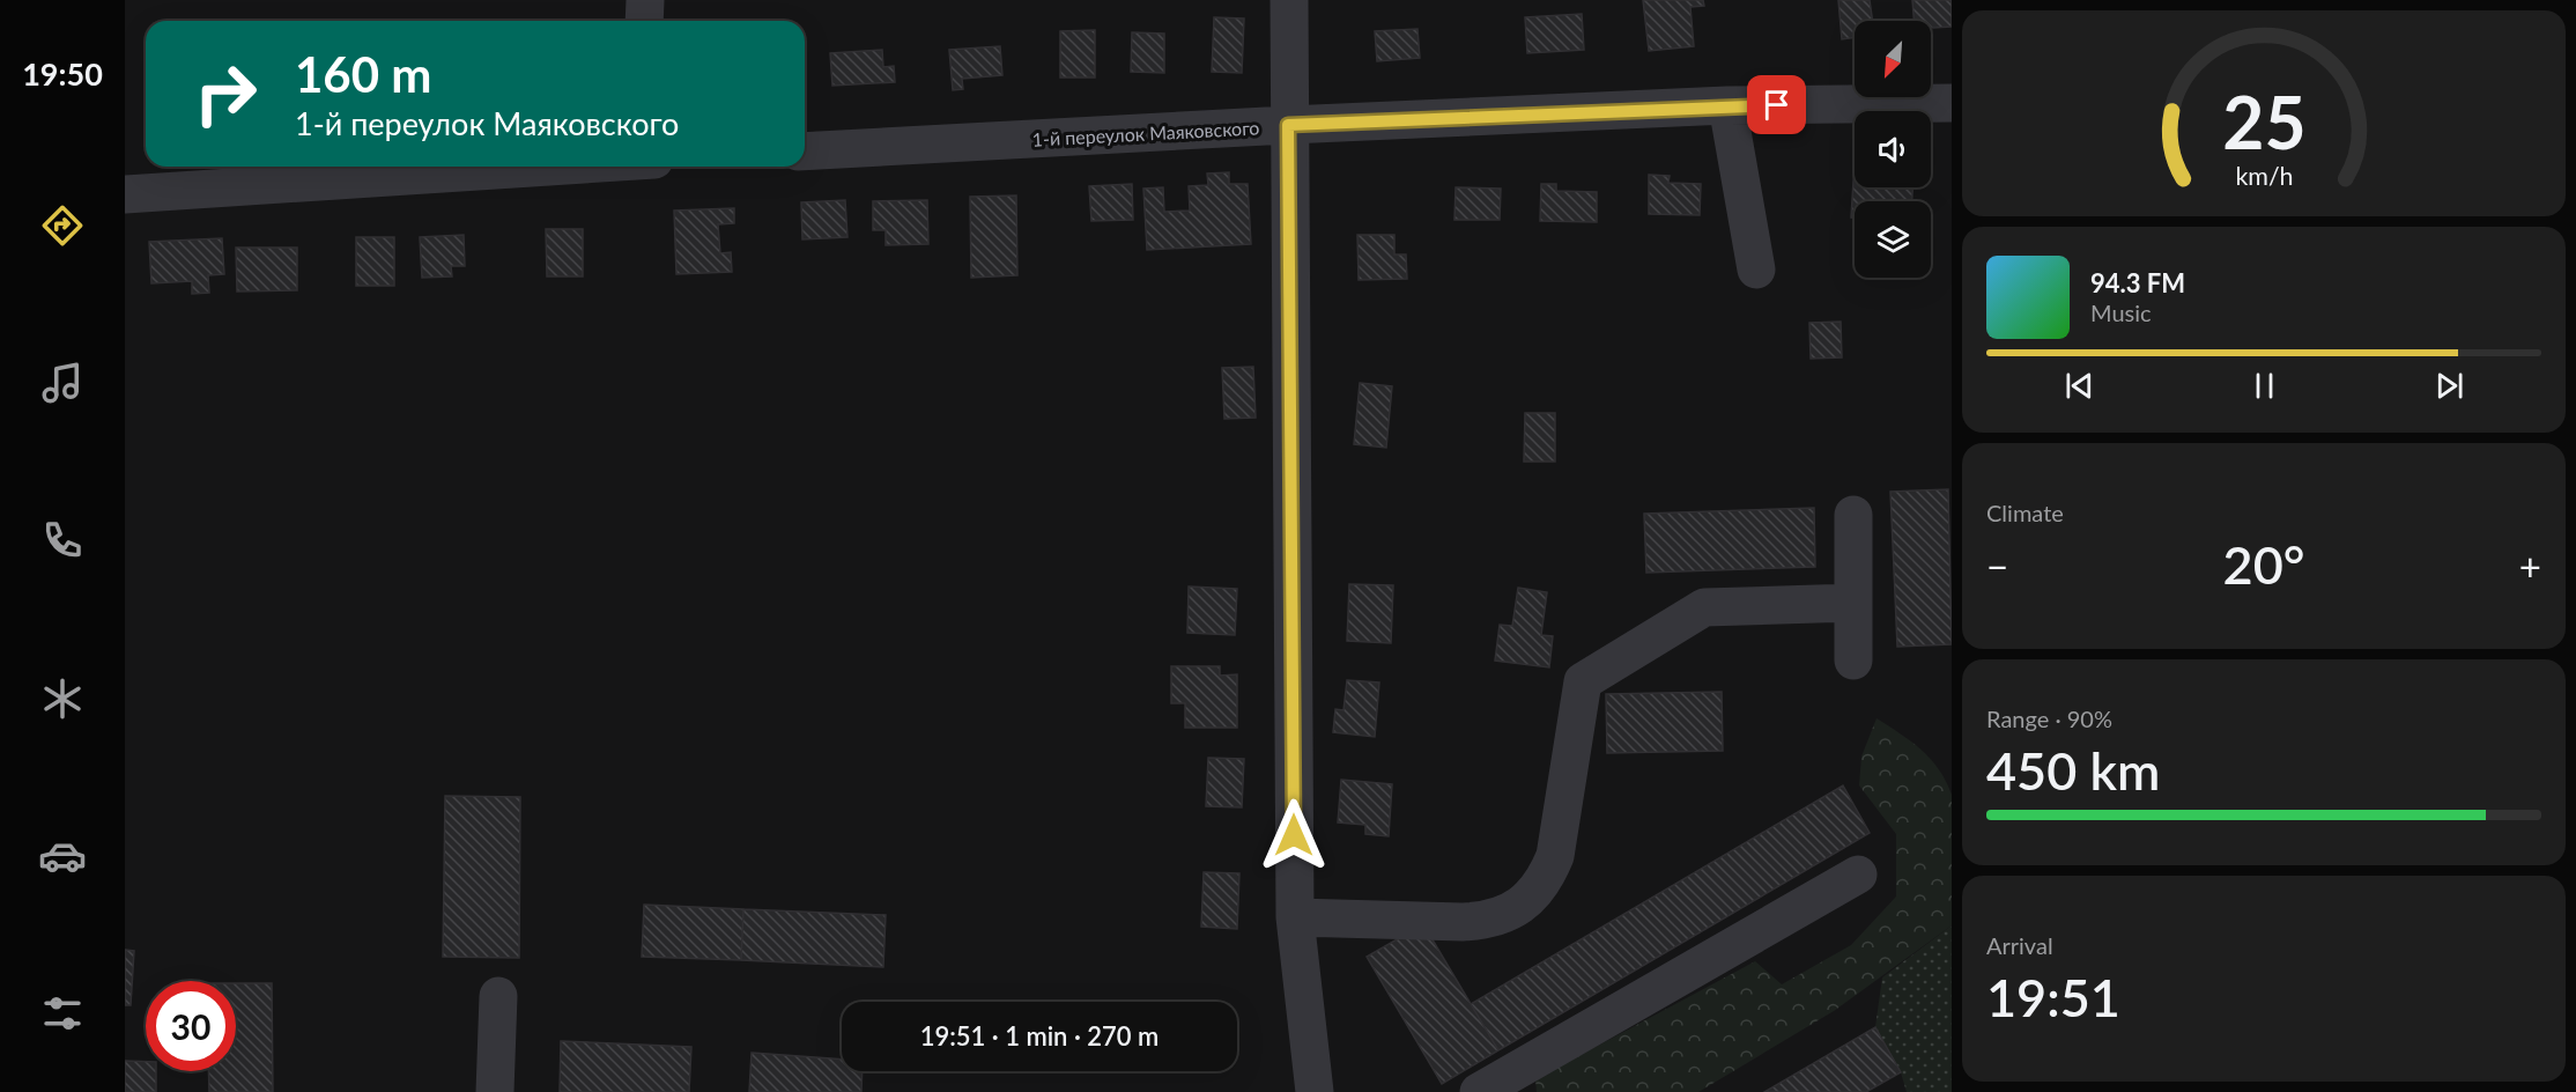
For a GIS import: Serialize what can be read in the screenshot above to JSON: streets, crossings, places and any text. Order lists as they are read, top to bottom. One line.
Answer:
{"streets":{"street":["1-й переулок Маяковского"]},"north":"bottom left","page":{"tabs":"19:50","turn":["160 m","1-й переулок Маяковского"],"song":["94.3 FM","Music"],"tile":["Climate",["Range · 90%","450 km"],["Arrival","19:51"]],"heat":["−","20°","+"],"limit":"30","trip":"19:51 · 1 min · 270 m","gauge":["25","km/h"]}}
